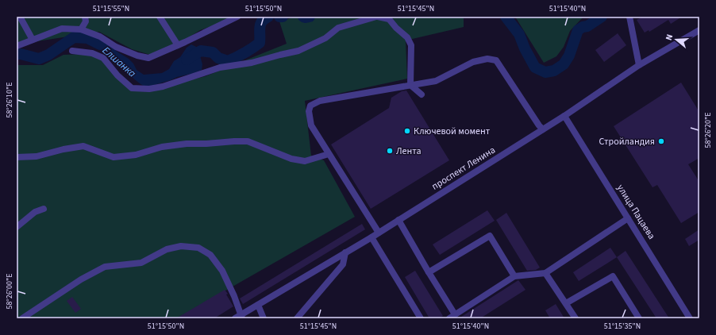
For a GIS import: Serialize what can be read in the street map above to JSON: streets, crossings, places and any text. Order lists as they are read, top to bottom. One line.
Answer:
{"streets":{"street":["проспект Ленина","улица Пацаева"]},"crossings":[["проспект Ленина","улица Пацаева"]],"water":["Елшанка"],"places":["Ключевой момент","Стройландия","Лента"],"north":"left","coordinates":["51°15'55\"N","51°15'50\"N","51°15'45\"N","51°15'40\"N","58°26'10\"E","58°26'20\"E","58°26'00\"E","51°15'35\"N"]}
